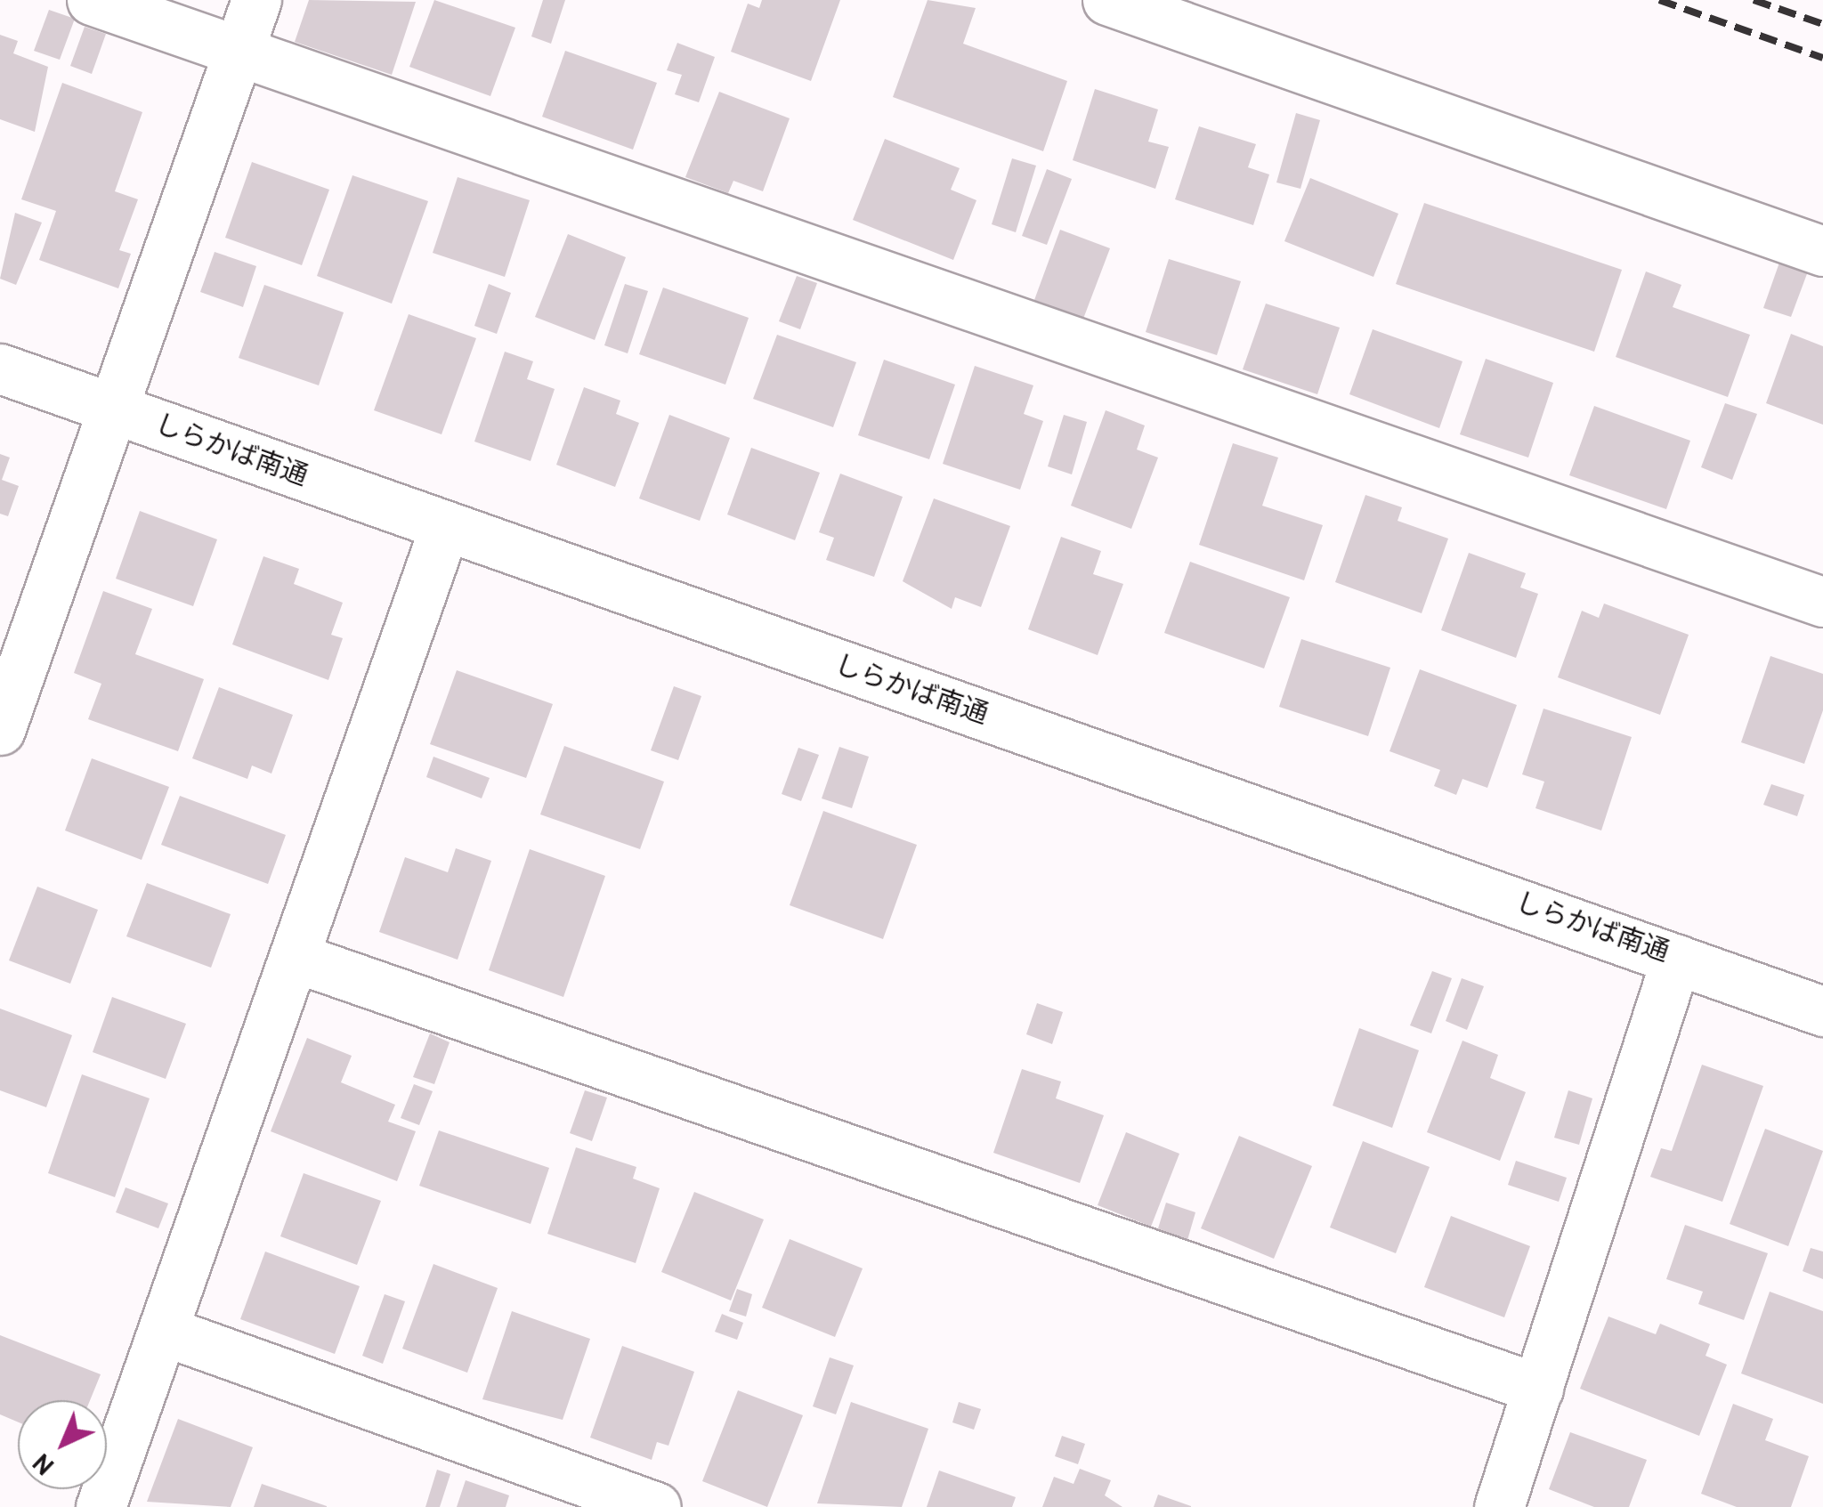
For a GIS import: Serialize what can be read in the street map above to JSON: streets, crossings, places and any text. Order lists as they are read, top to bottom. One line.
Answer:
{"streets":{"street":["しらかば南通"]},"north":"bottom left"}
